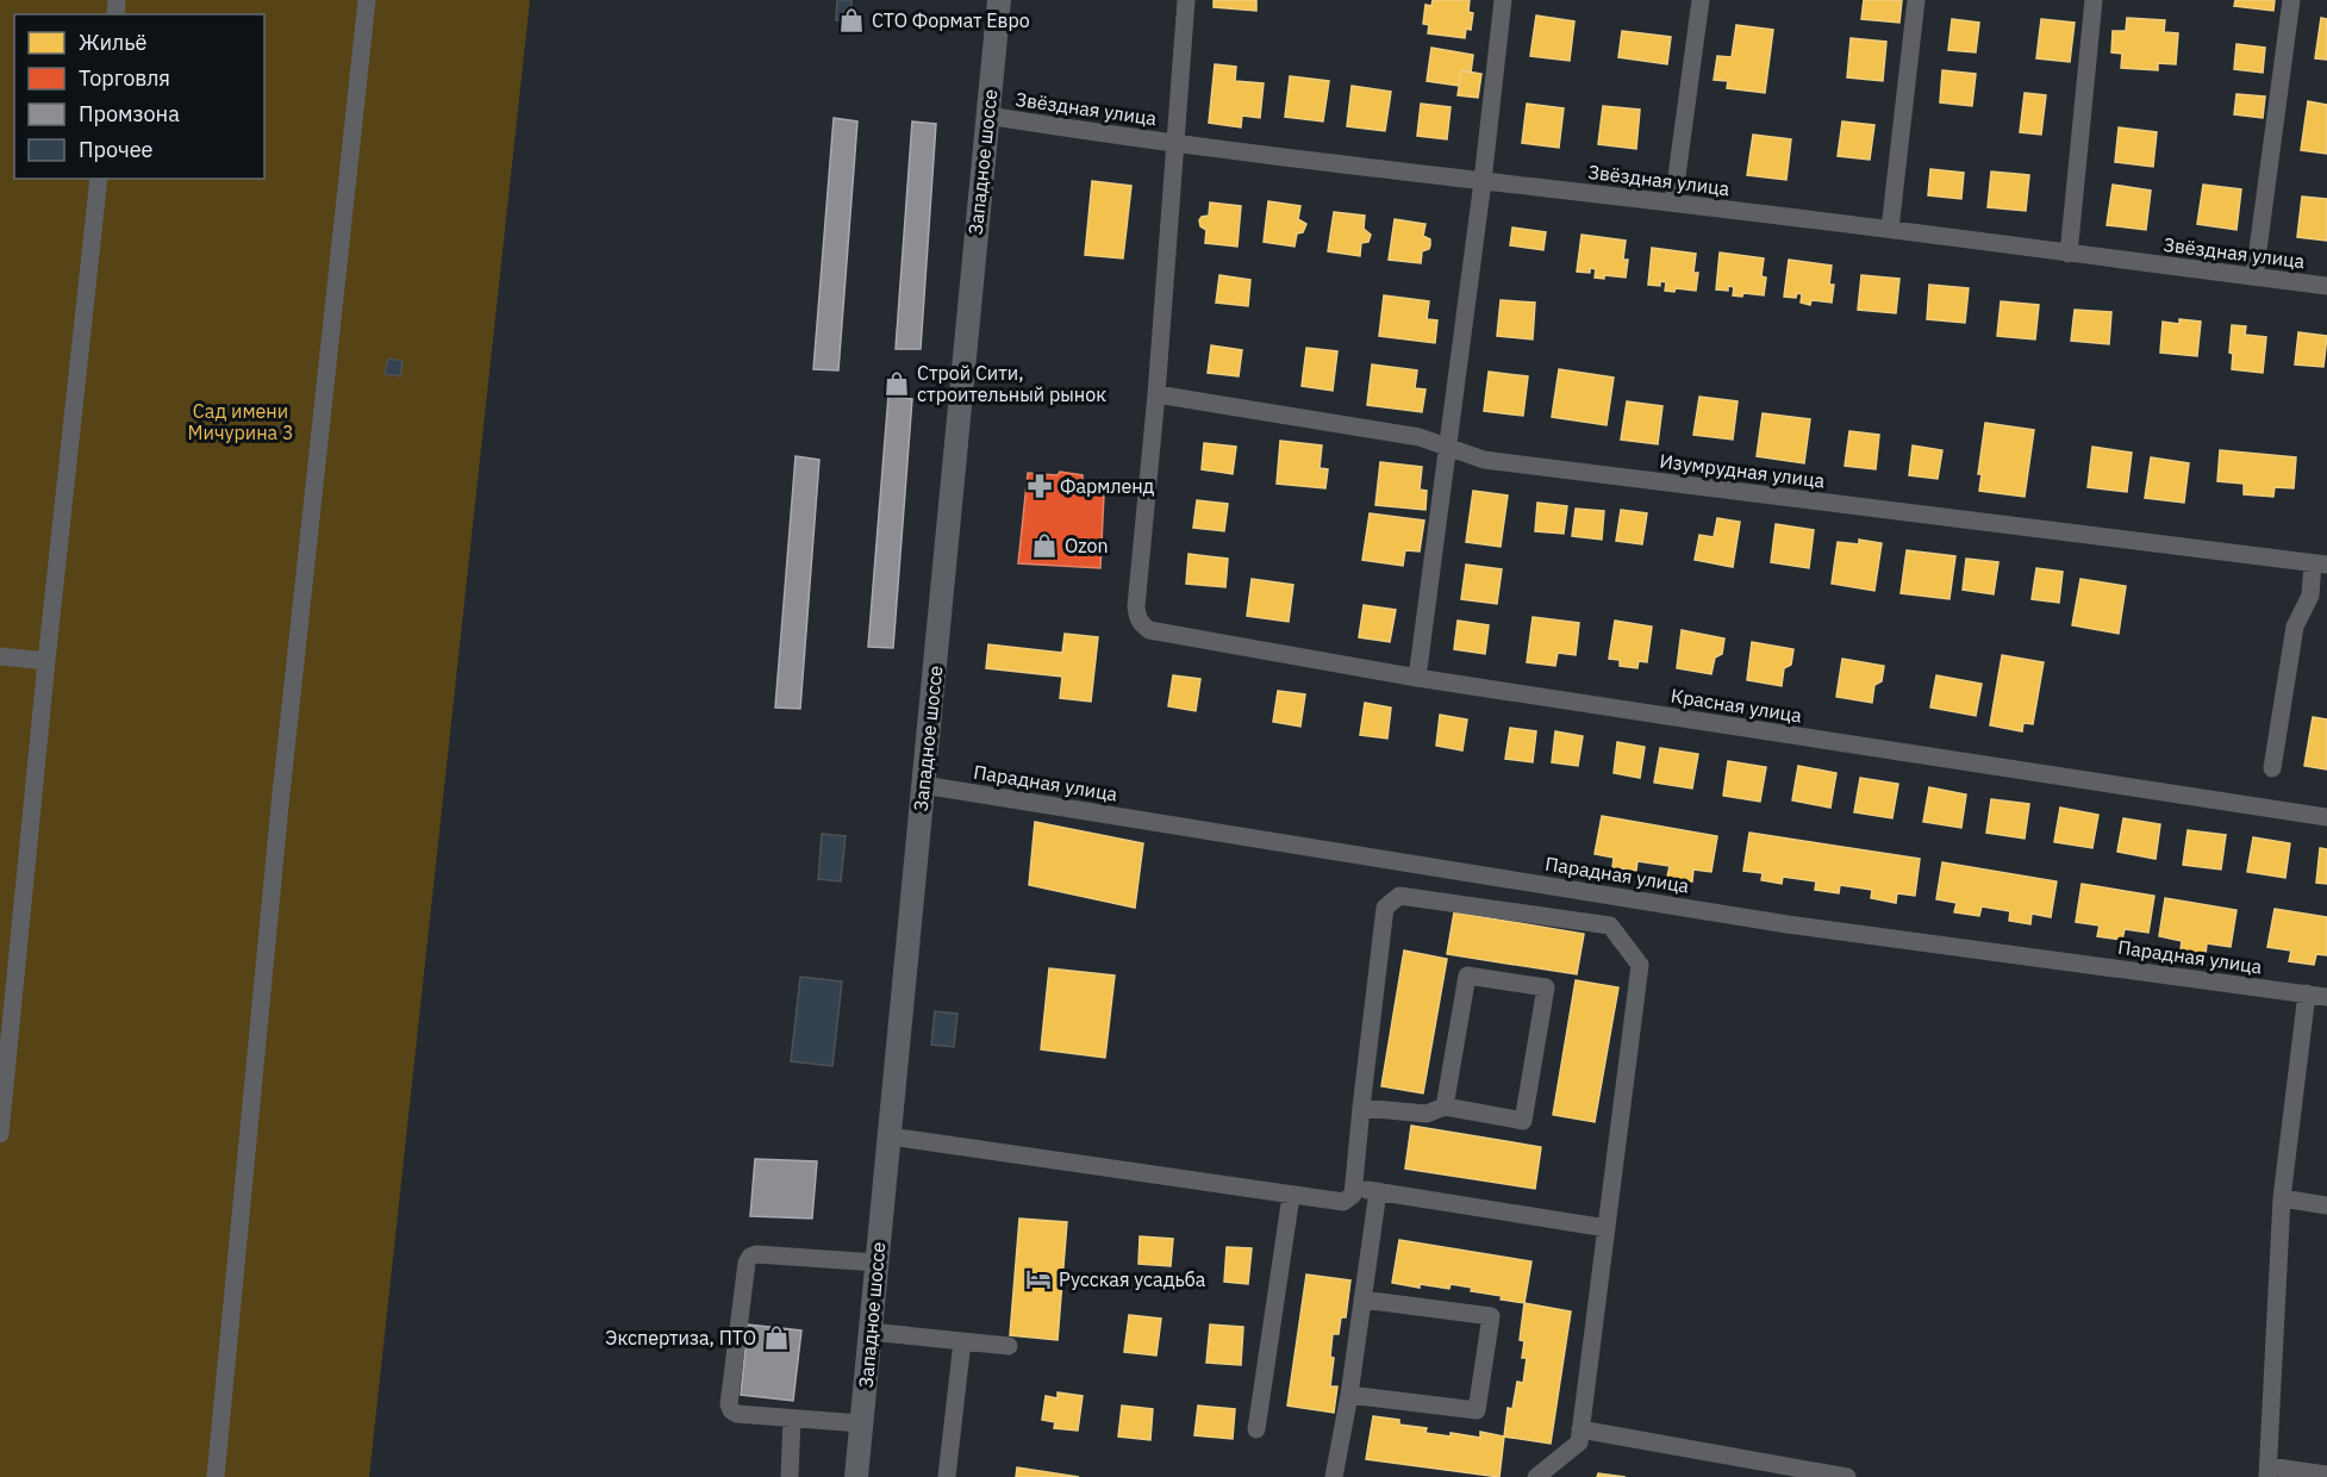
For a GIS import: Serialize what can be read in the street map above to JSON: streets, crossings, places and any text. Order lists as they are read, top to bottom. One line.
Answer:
{"streets":{"main road":["Западное шоссе"],"street":["Звёздная улица","Изумрудная улица","Красная улица","Парадная улица"]},"crossings":[["Звёздная улица","Западное шоссе"],["Западное шоссе","Парадная улица"],["Изумрудная улица","Красная улица"]],"parks":["Сад имени Мичурина 3"],"places":{"shop":["СТО Формат Евро","Строй Сити, строительный рынок","Ozon","Экспертиза, ПТО"],"pharmacy":["Фармленд"],"hotel":["Русская усадьба"]},"legend":["Жильё","Торговля","Промзона","Прочее"]}
